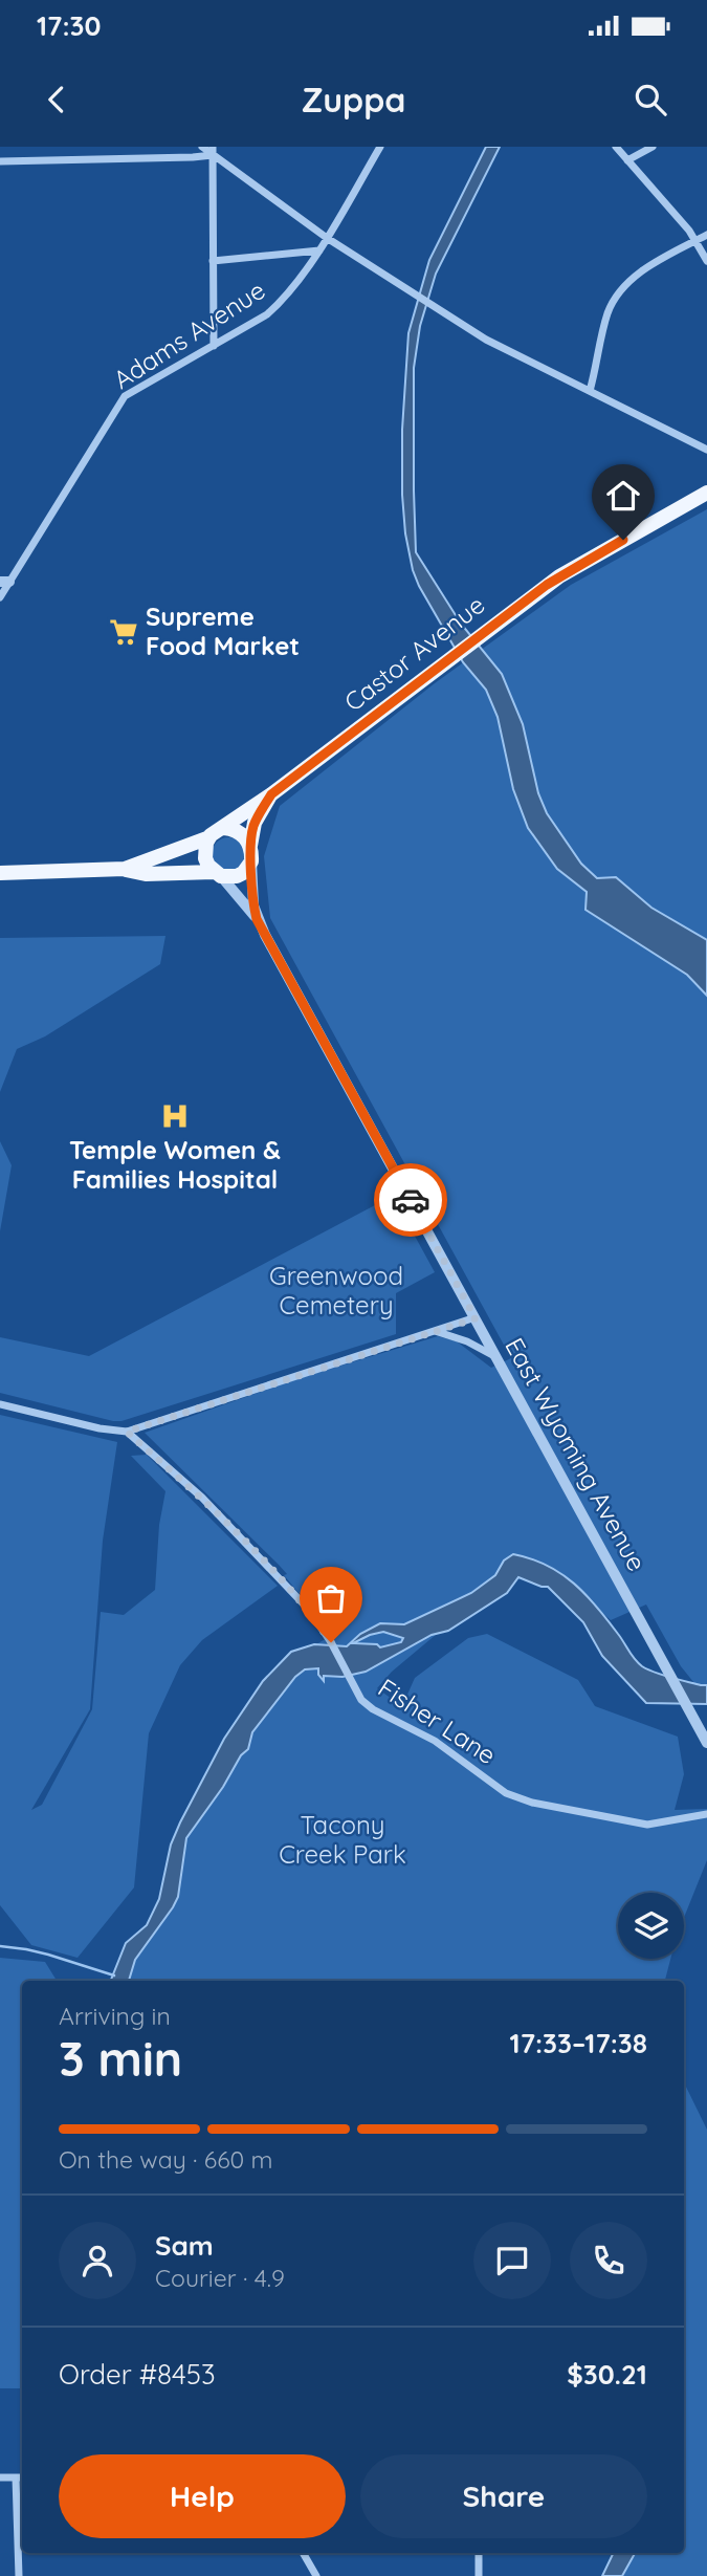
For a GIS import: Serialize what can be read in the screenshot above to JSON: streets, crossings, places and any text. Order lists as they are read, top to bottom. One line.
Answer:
{"streets":{"main road":["Castor Avenue"],"street":["Adams Avenue","East Wyoming Avenue","Fisher Lane"]},"crossings":[["Castor Avenue","East Wyoming Avenue"]],"parks":["Greenwood Cemetery","Tacony Creek Park"],"places":{"supermarket":["Supreme Food Market"],"hospital":["Temple Women & Families Hospital"]},"page":{"status":"17:30","header":"Zuppa","heading":["3 min","Arriving in","17:33–17:38"],"panel":["Sam","Courier · 4.9","Order #8453","$30.21"],"bar":"On the way · 660 m","buttons":["Help","Share"]}}
